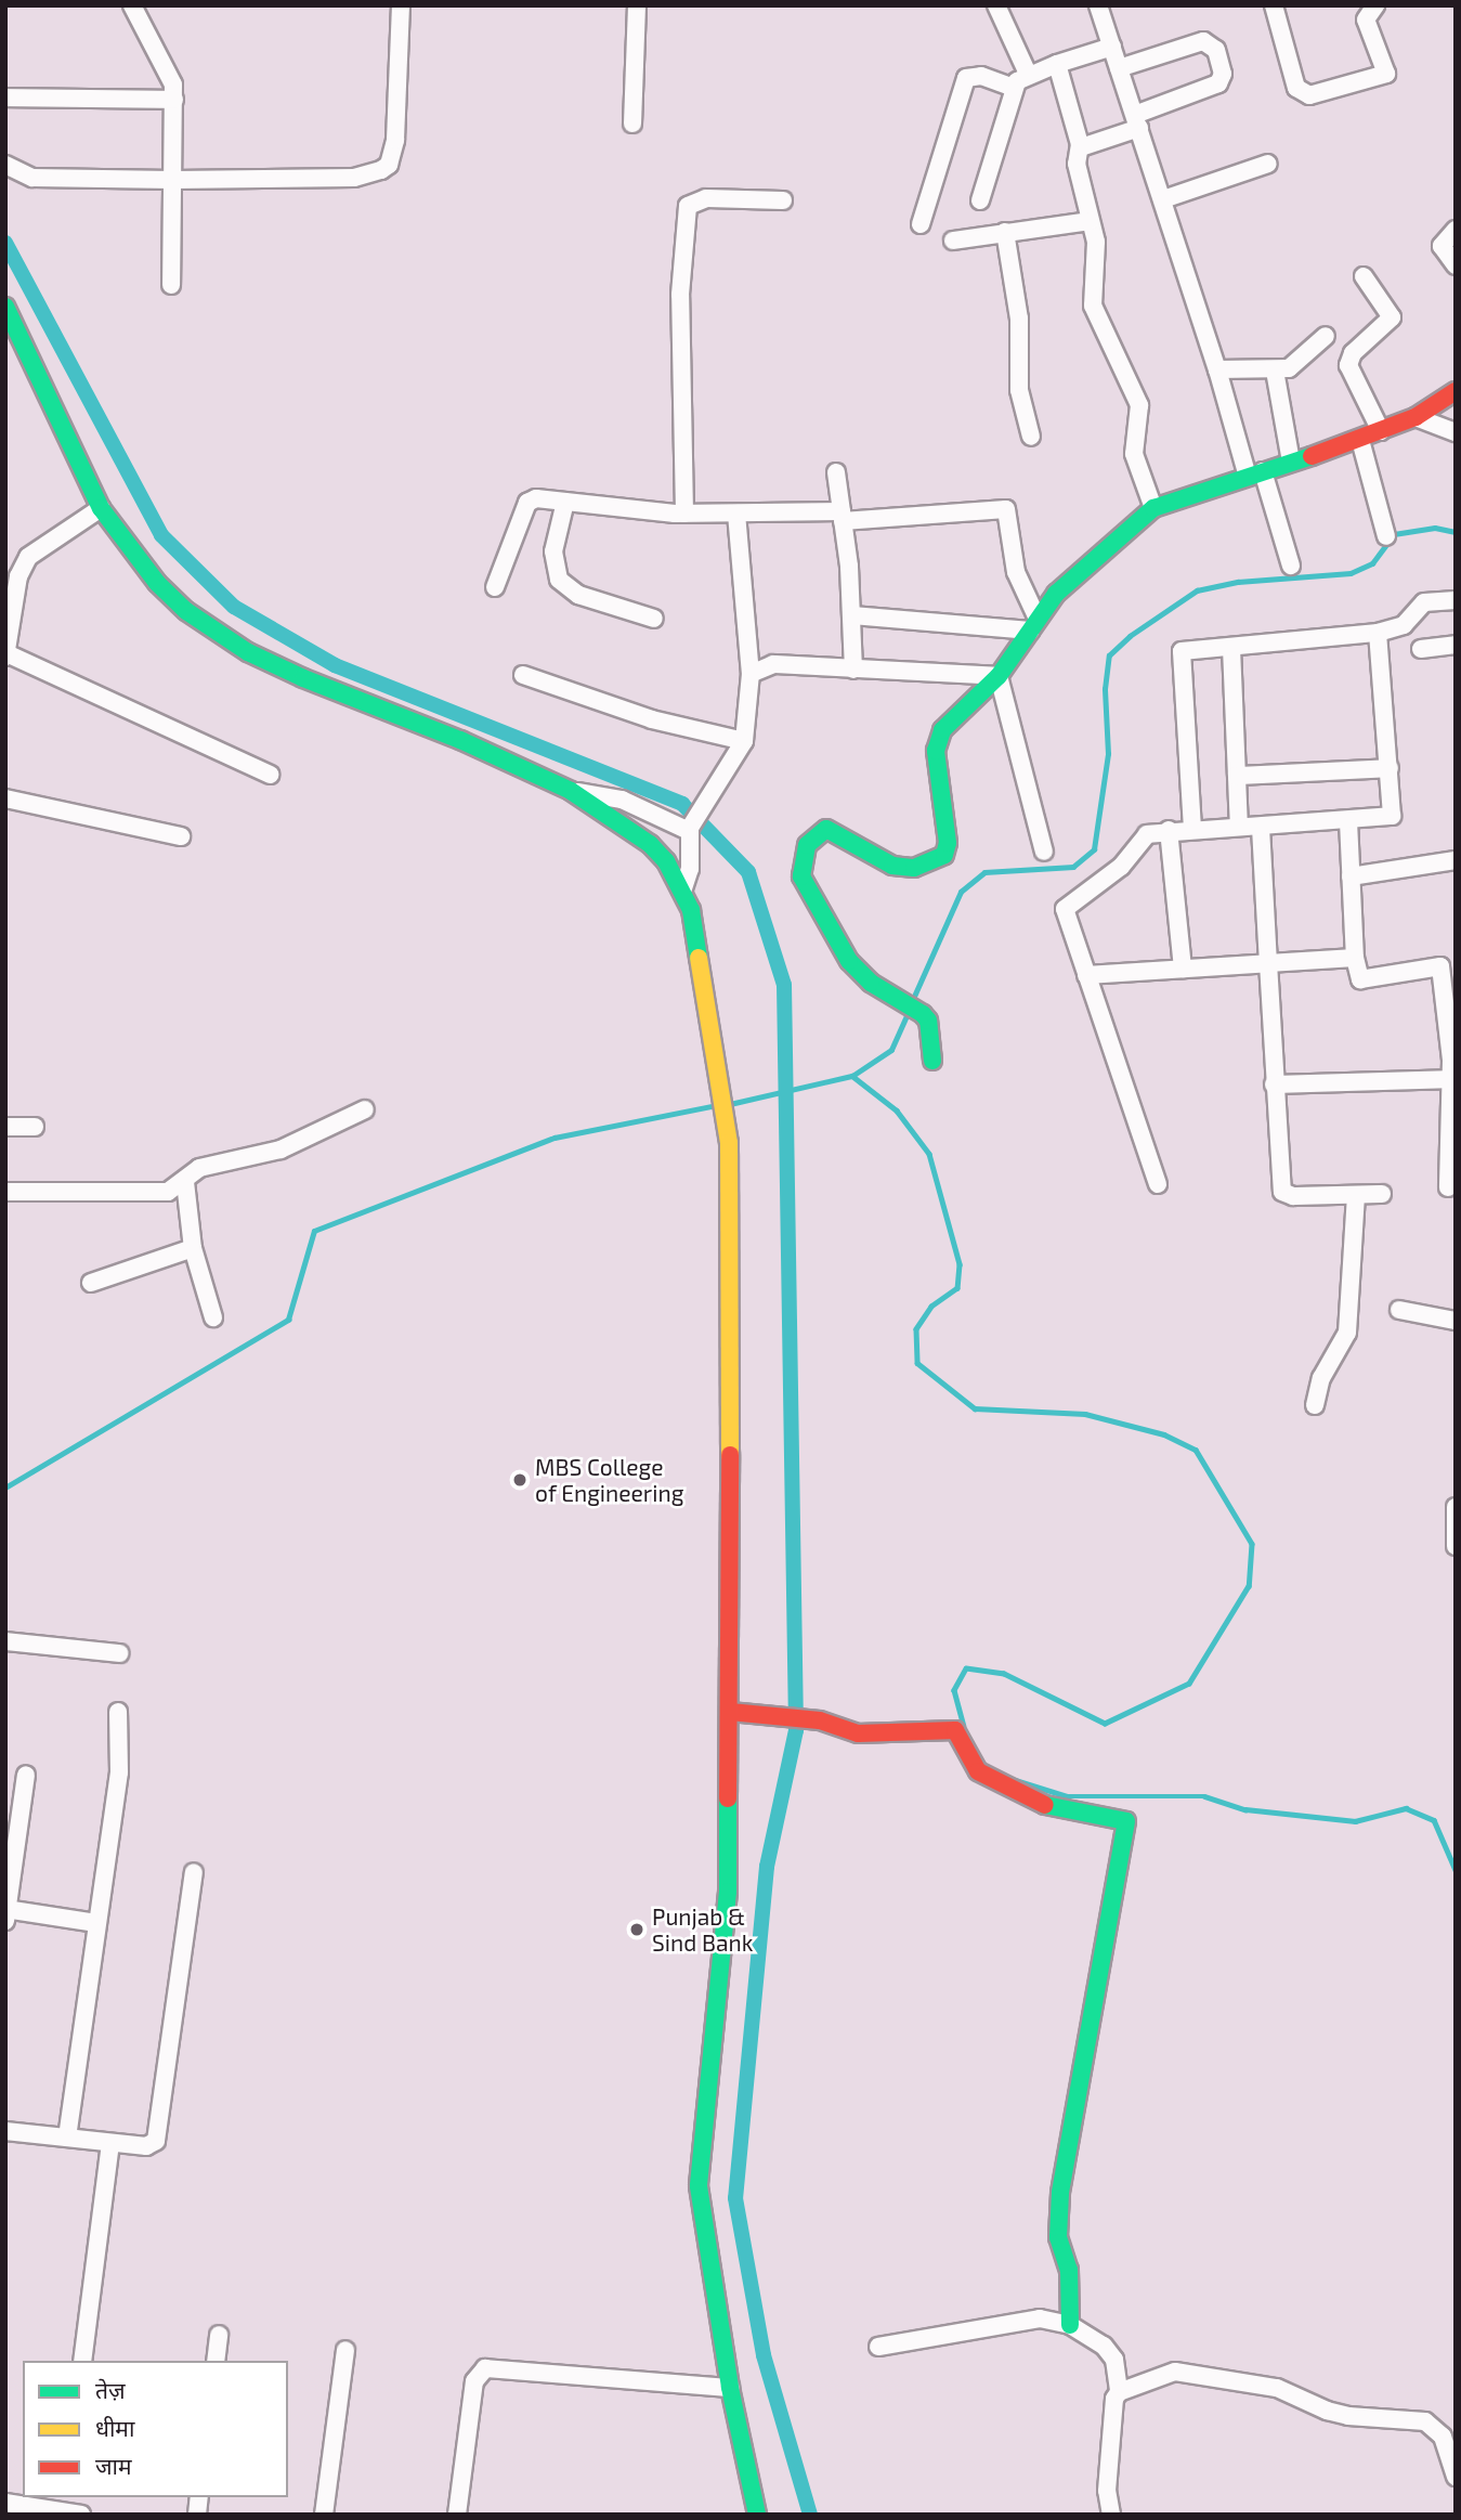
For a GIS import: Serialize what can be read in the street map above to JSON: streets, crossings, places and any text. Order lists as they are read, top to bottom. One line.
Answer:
{"places":["MBS College of Engineering","Punjab & Sind Bank"],"legend":["तेज़","धीमा","जाम"]}
